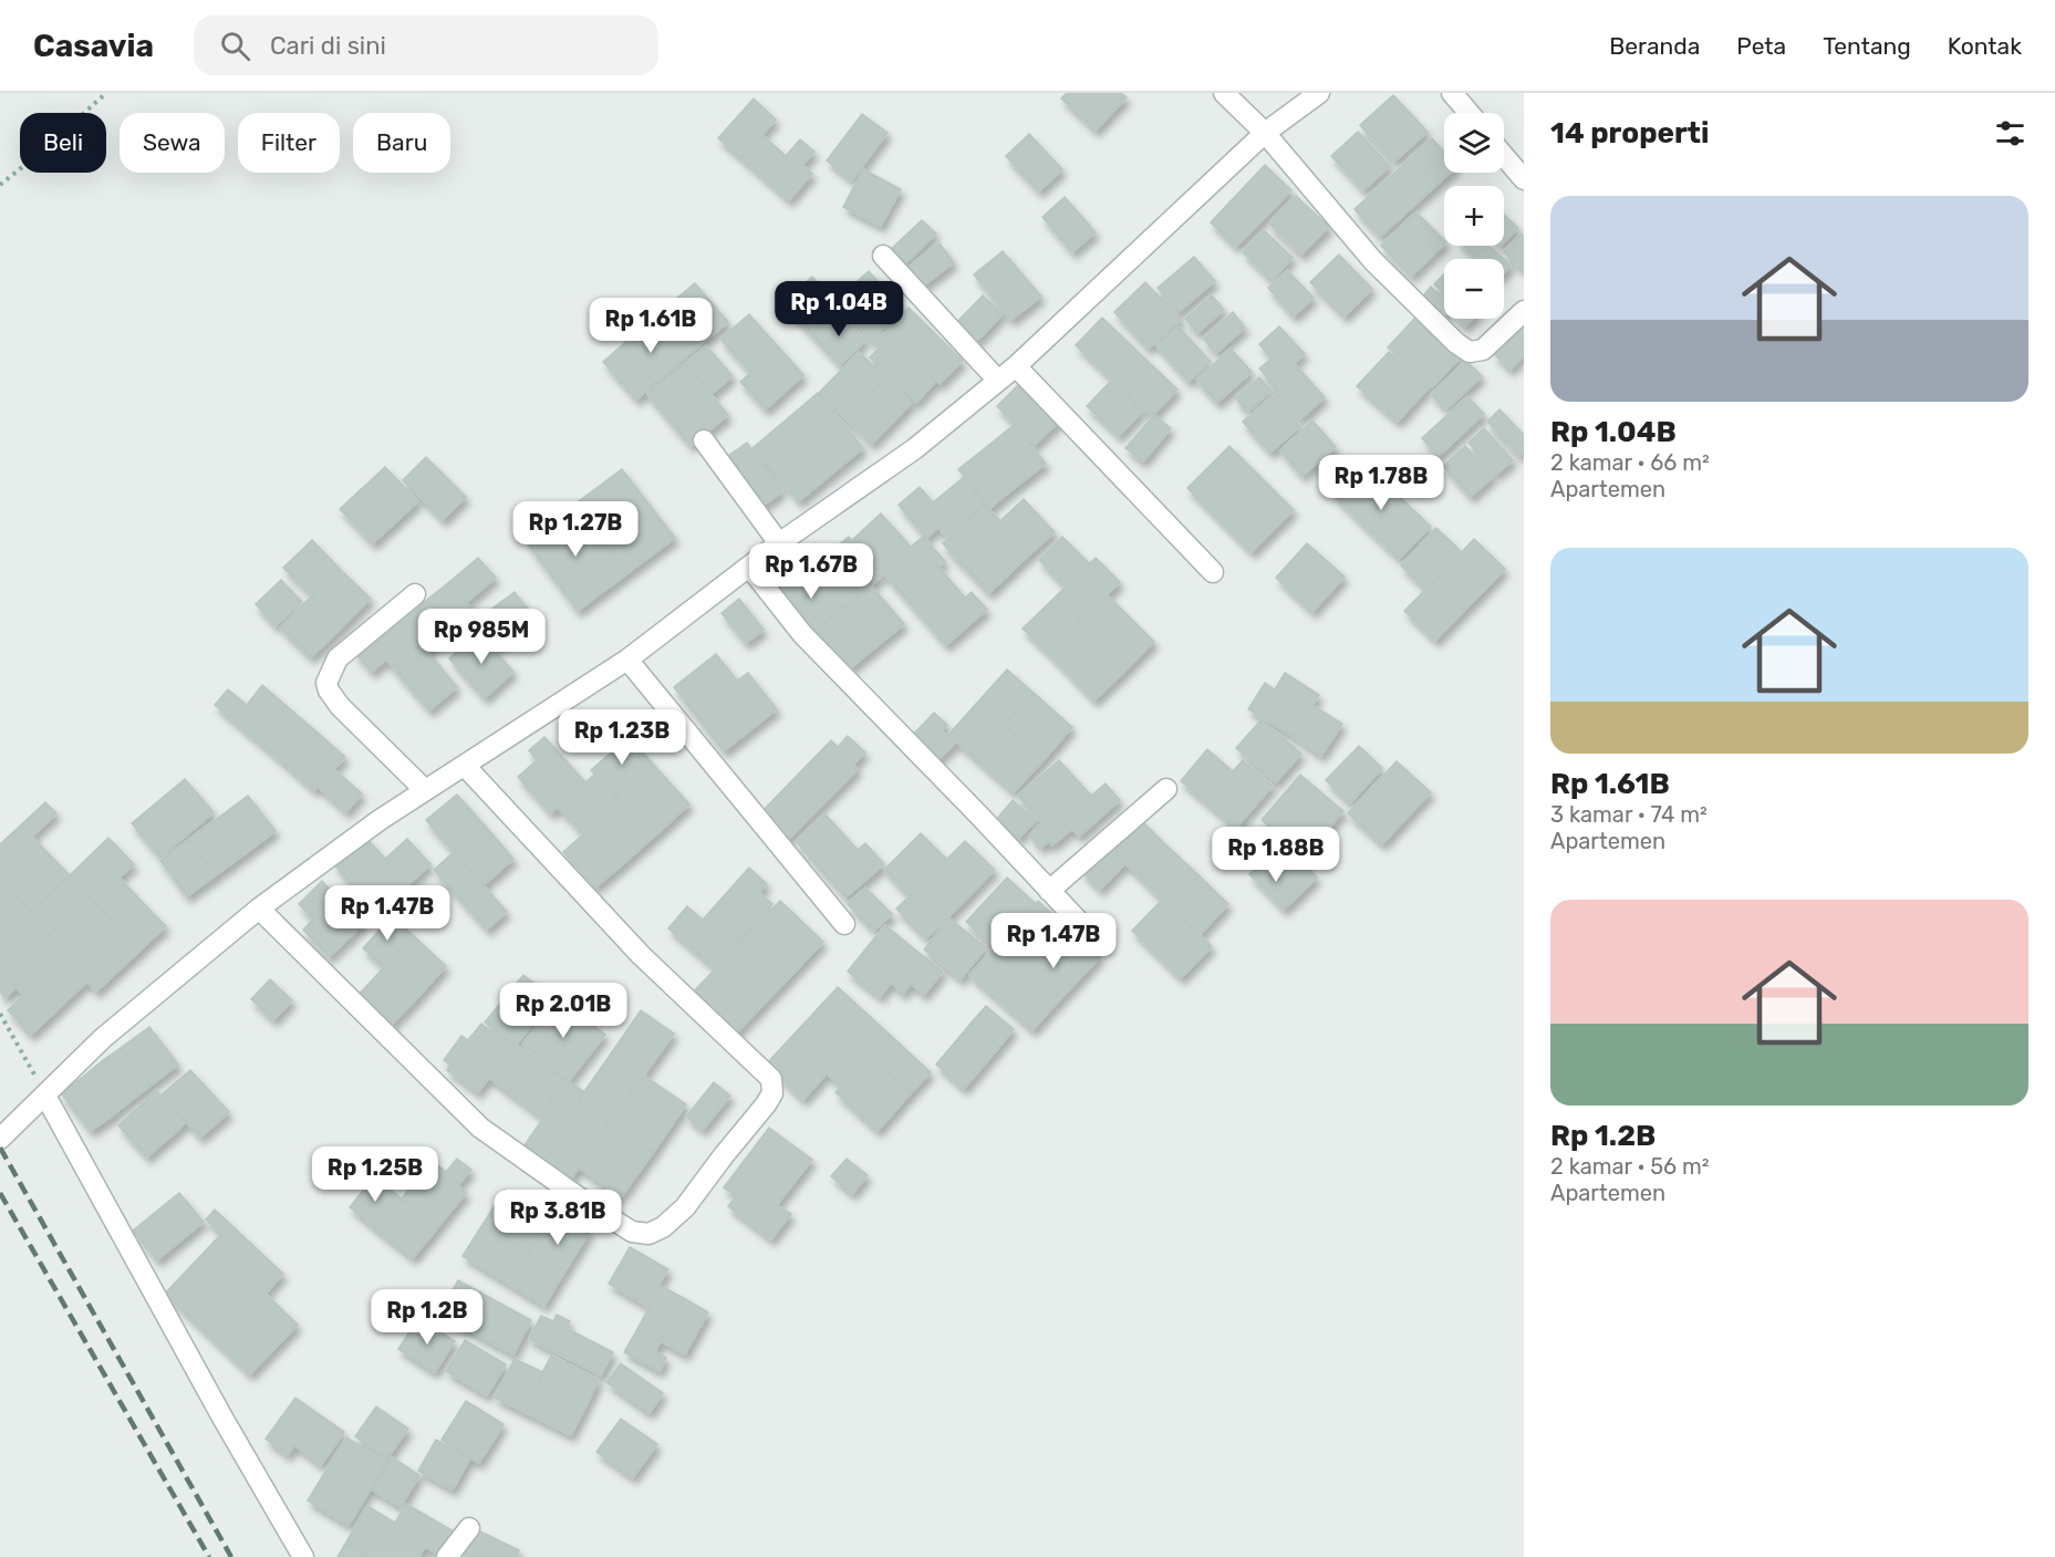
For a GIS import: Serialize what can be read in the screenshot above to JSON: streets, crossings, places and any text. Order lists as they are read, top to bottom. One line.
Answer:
{"page":{"header":"Casavia","search":"Cari di sini","nav":["Beranda","Peta","Tentang","Kontak"],"heading":"14 properti","map_buttons":["+","−"],"chip":["Beli","Sewa","Filter","Baru"],"list":[{"name":"Rp 1.04B","note":"2 kamar · 66 m² · Apartemen"},{"name":"Rp 1.61B","note":"3 kamar · 74 m² · Apartemen"},{"name":"Rp 1.2B","note":"2 kamar · 56 m² · Apartemen"}],"price":["Rp 1.04B","Rp 1.61B","Rp 1.78B","Rp 1.27B","Rp 1.67B","Rp 985M","Rp 1.23B","Rp 1.88B","Rp 1.47B","Rp 1.47B","Rp 2.01B","Rp 1.25B","Rp 3.81B","Rp 1.2B"]}}
